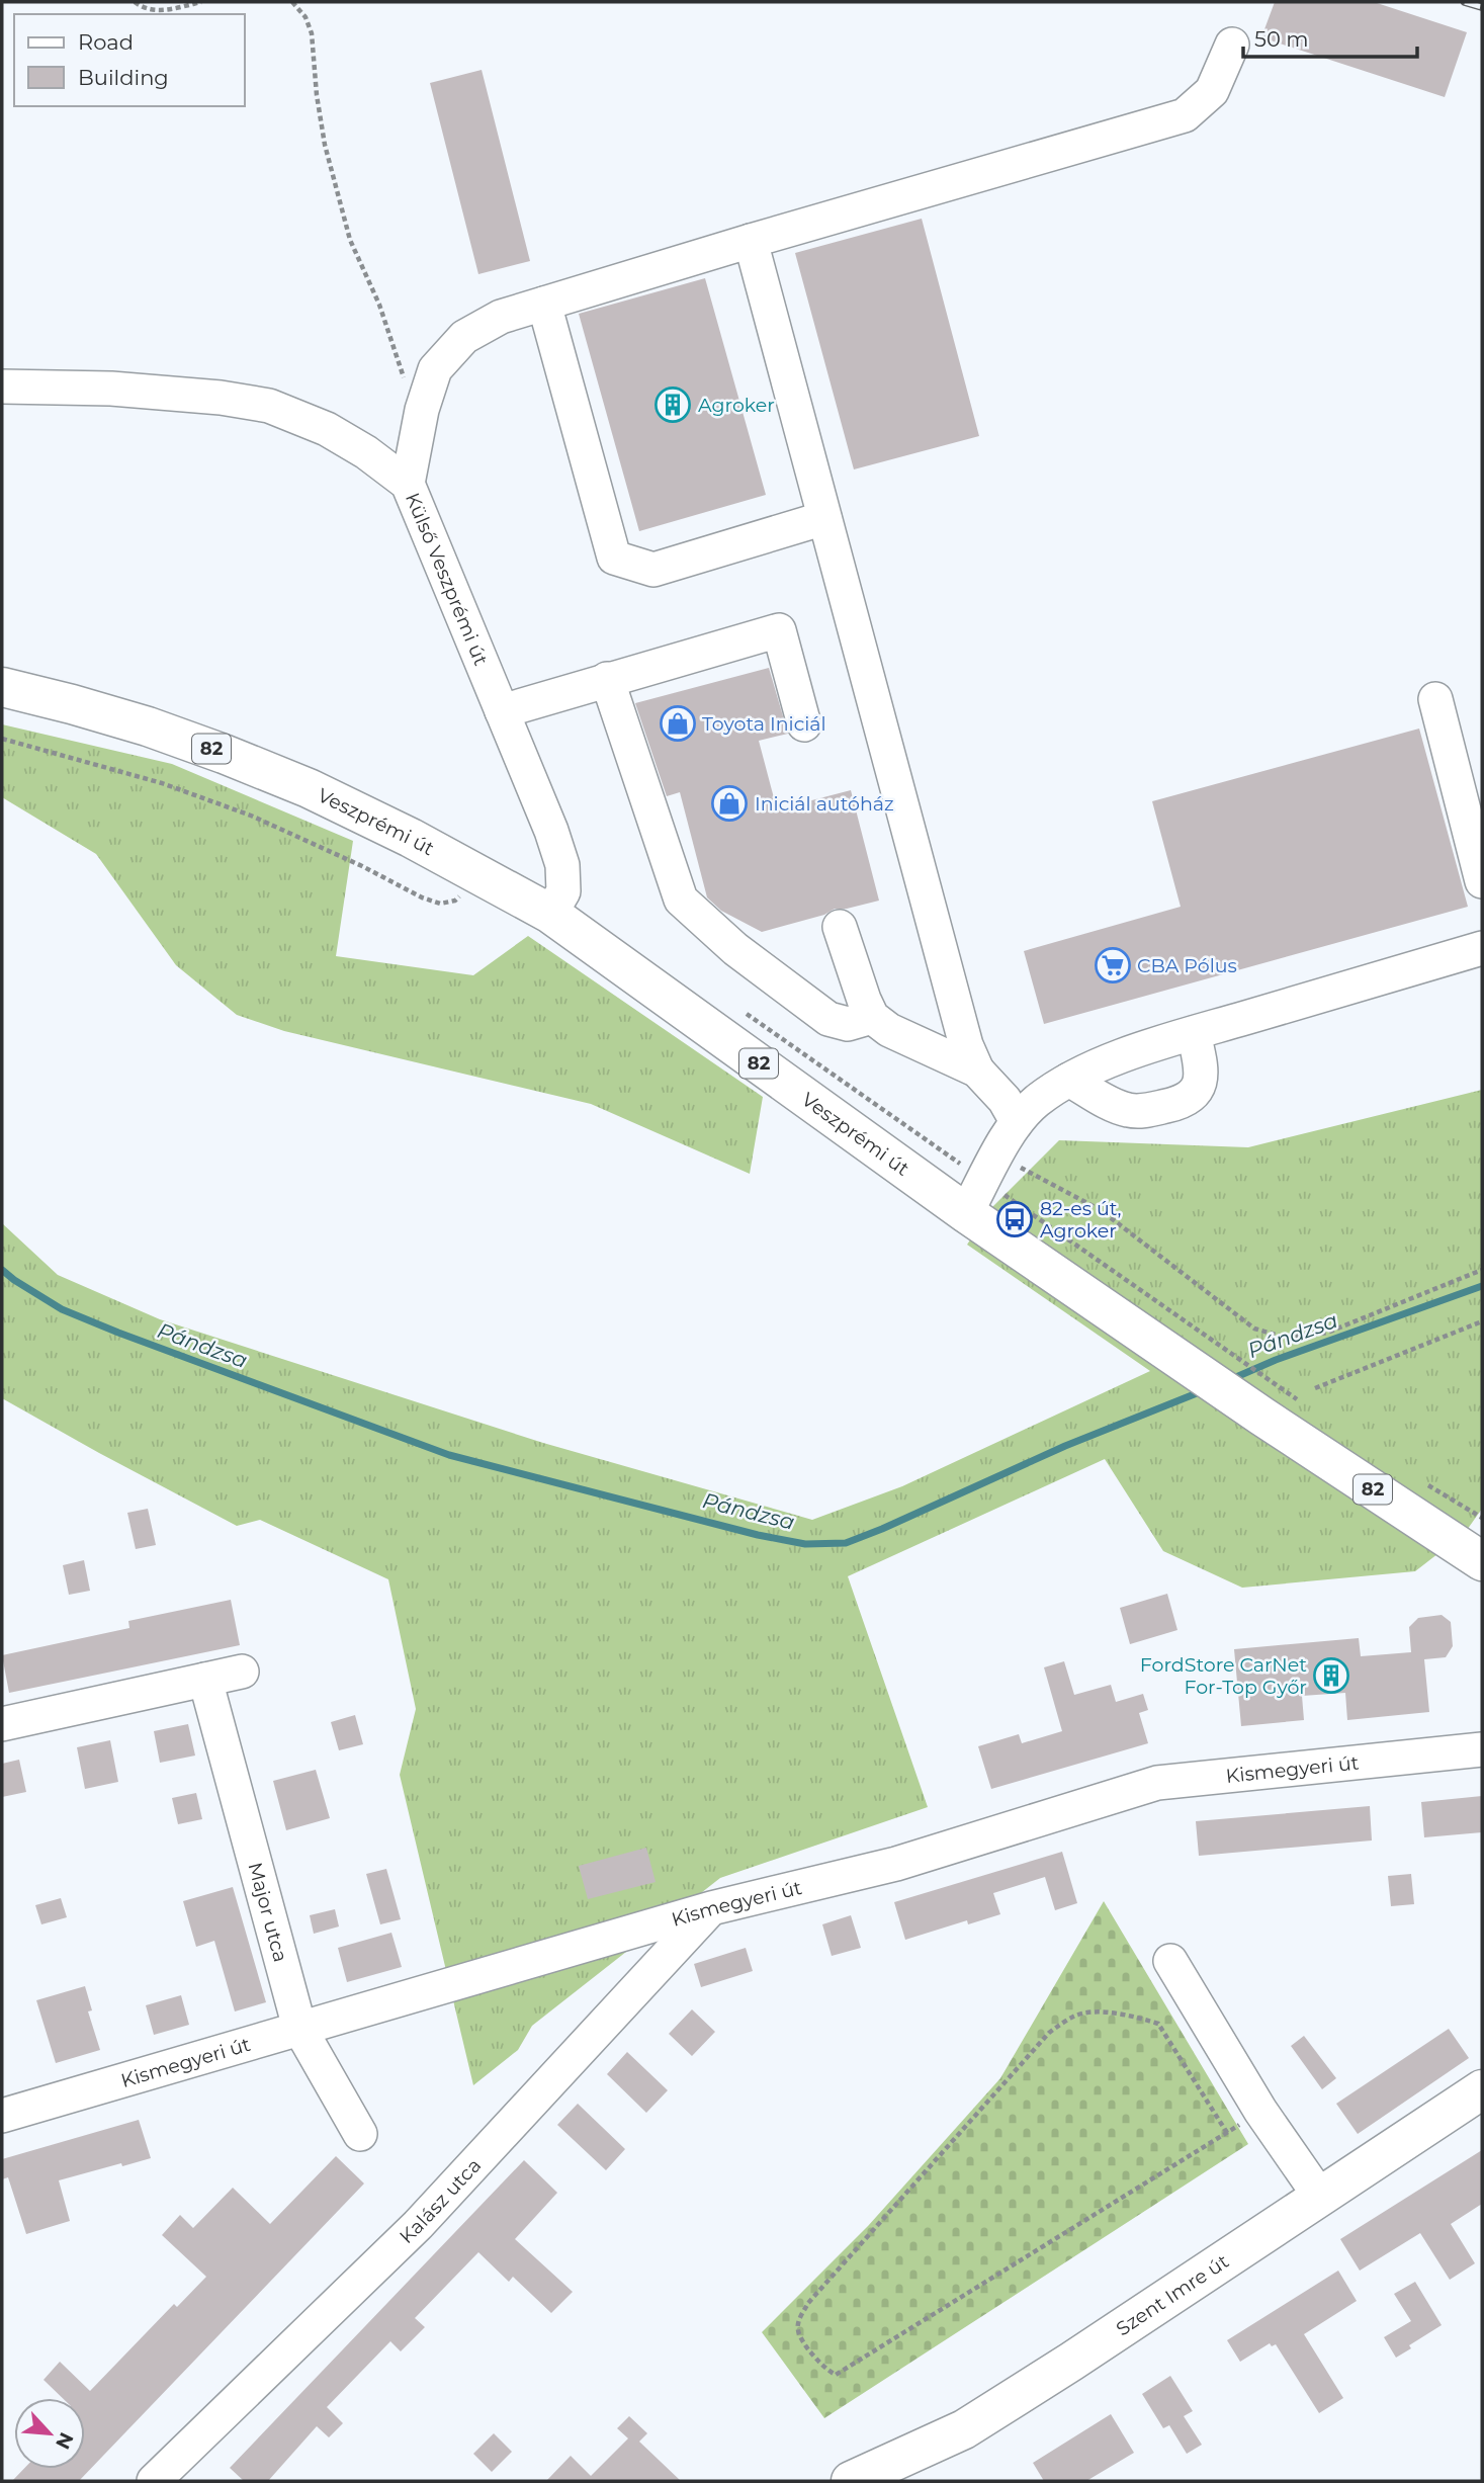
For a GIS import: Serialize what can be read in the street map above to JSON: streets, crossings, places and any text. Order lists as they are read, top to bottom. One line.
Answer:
{"streets":{"main road":["82","Veszprémi út","Szent Imre út"],"street":["Külső Veszprémi út","Kismegyeri út","Major utca","Kalász utca"]},"crossings":[["Külső Veszprémi út","Veszprémi út"],["Kismegyeri út","Major utca"],["Kismegyeri út","Kalász utca"]],"water":["Pándzsa"],"places":{"building":["Agroker","FordStore CarNet For-Top Győr"],"shop":["Toyota Iniciál","Iniciál autóház"],"supermarket":["CBA Pólus"],"bus stop":["82-es út, Agroker"]},"legend":["Road","Building"],"scale_bar":"50 m","north":"bottom right"}
